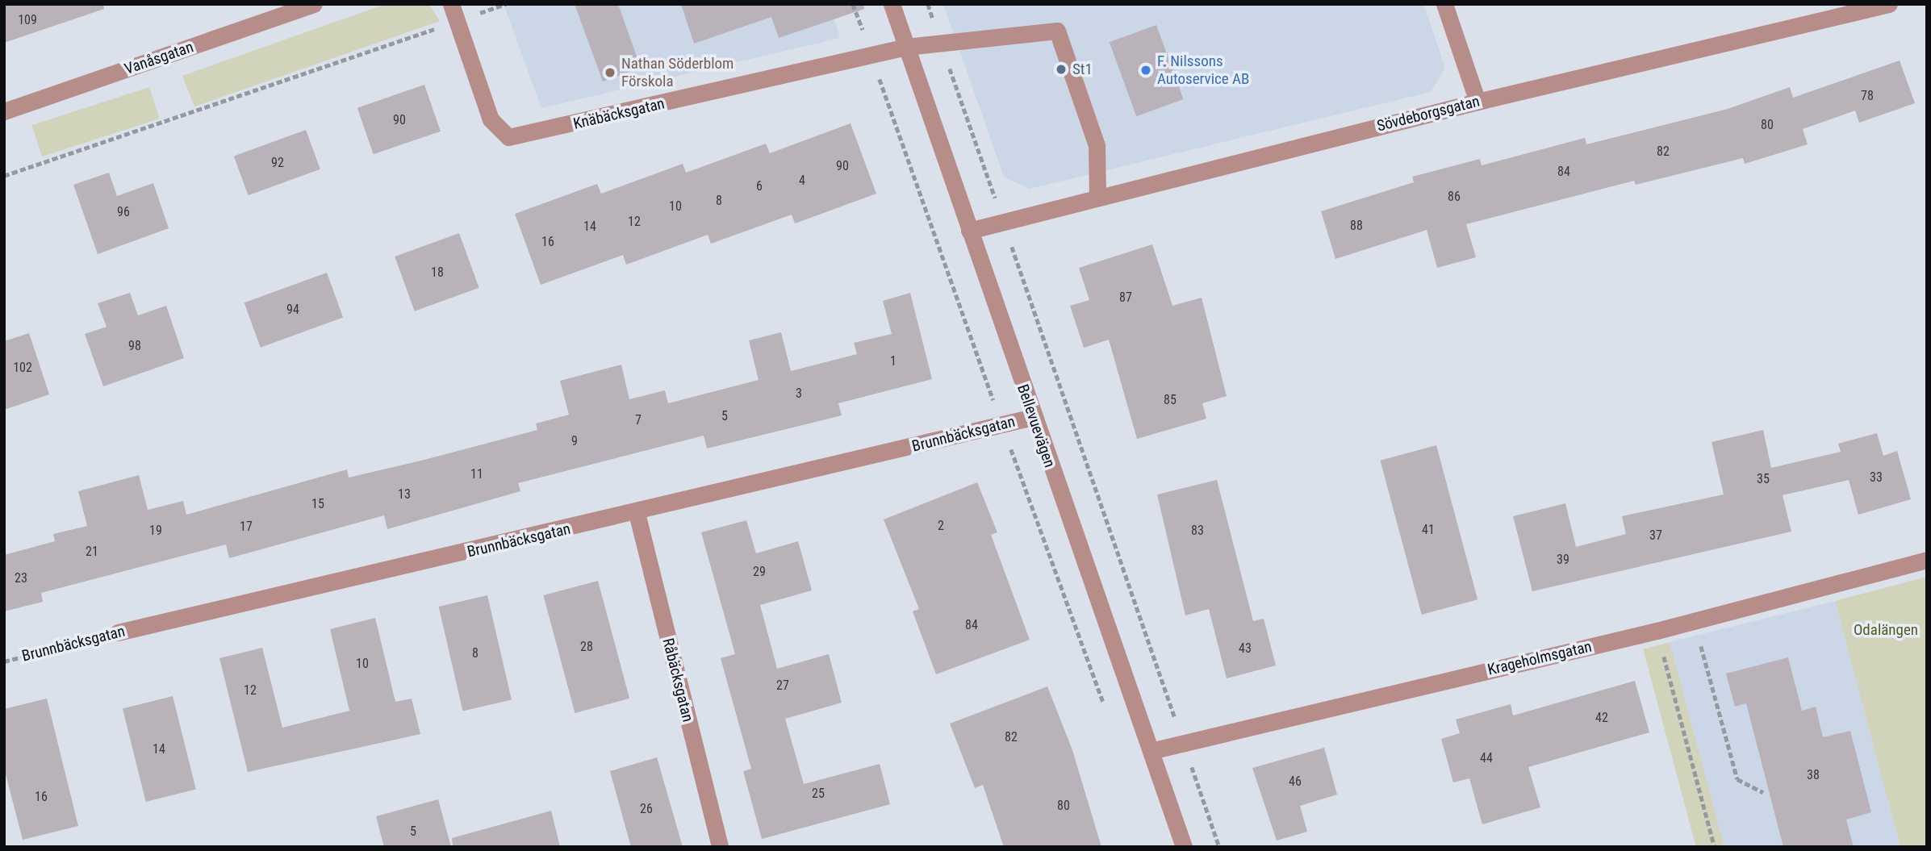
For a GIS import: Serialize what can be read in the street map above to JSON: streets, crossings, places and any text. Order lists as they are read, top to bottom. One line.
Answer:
{"streets":{"street":["Vanåsgatan","Knäbäcksgatan","Sövdeborgsgatan","Bellevuevägen","Brunnbäcksgatan","Krageholmsgatan","Råbäcksgatan"]},"crossings":[["Knäbäcksgatan","Bellevuevägen"],["Sövdeborgsgatan","Bellevuevägen"],["Bellevuevägen","Brunnbäcksgatan"],["Bellevuevägen","Krageholmsgatan"],["Brunnbäcksgatan","Råbäcksgatan"]],"parks":["Odalängen"],"places":["St1","F. Nilssons Autoservice AB","Nathan Söderblom Förskola"],"house_numbers":["109","78","90","80","82","92","90","84","4","6","86","8","10","96","12","88","14","16","18","87","94","98","1","102","3","85","5","7","9","11","33","35","13","15","2","17","41","19","83","37","21","39","29","23","84","28","43","8","10","27","12","42","82","14","44","38","46","25","16","80","26","5"]}
